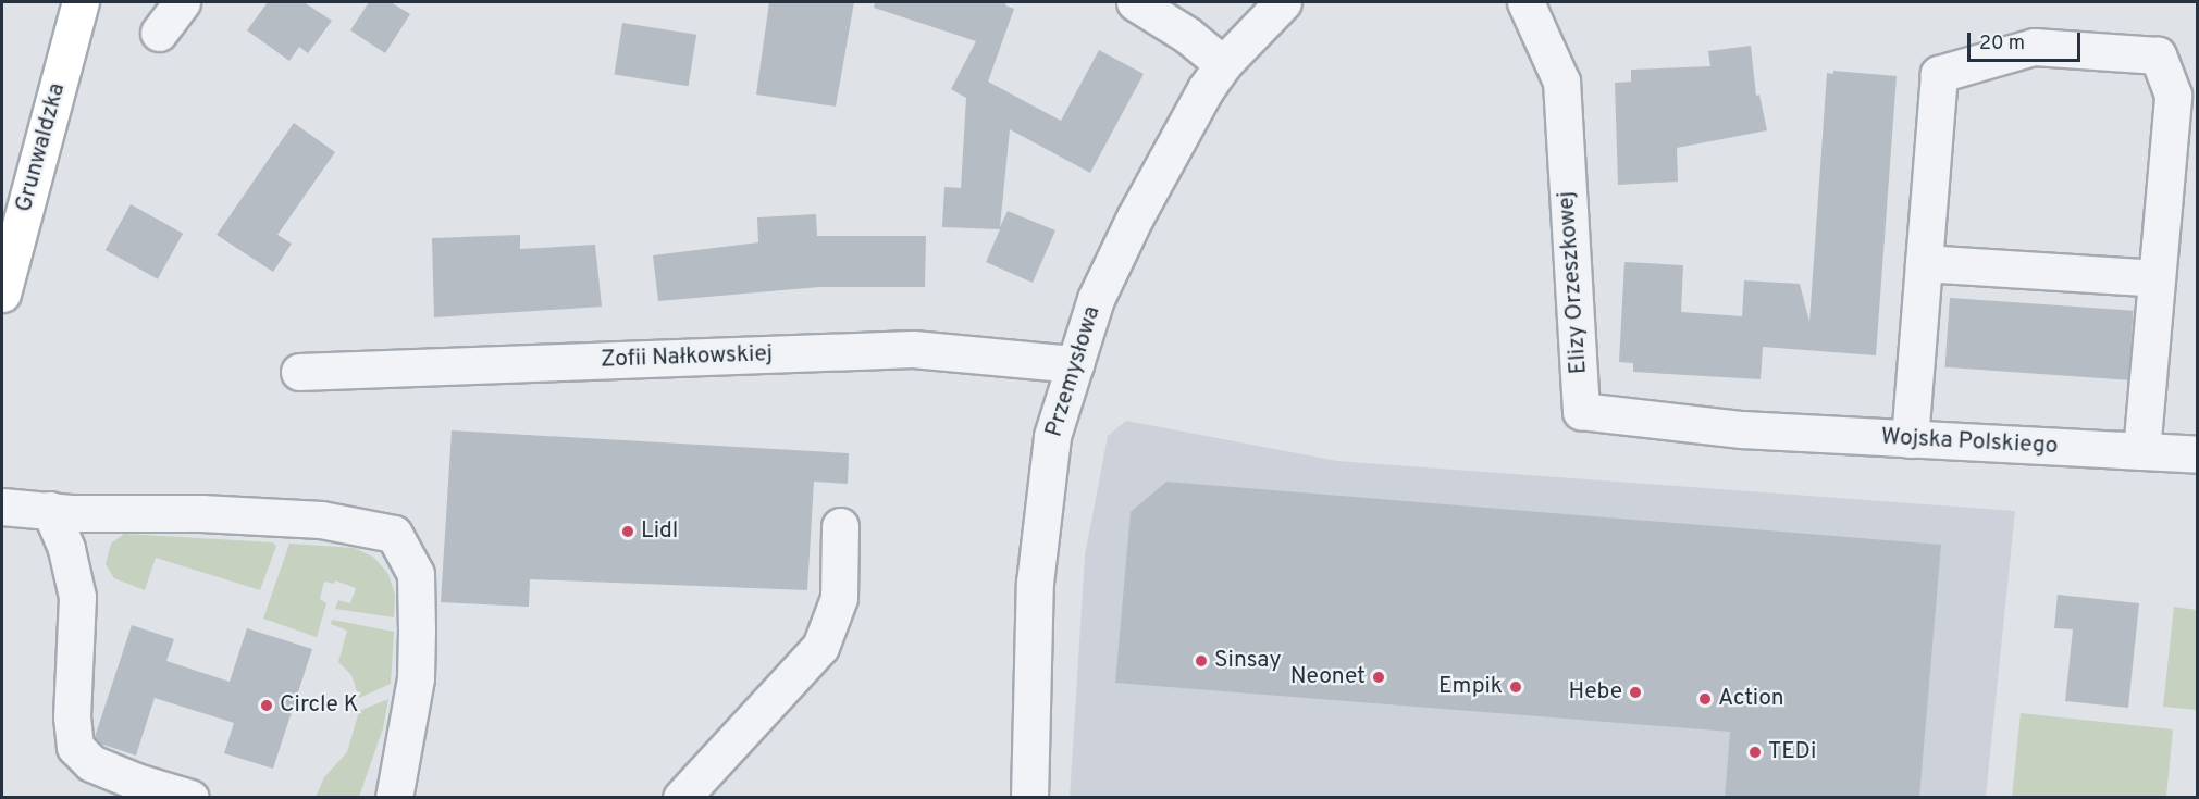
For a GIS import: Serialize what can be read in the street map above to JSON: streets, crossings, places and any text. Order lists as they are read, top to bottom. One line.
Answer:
{"streets":{"main road":["Grunwaldzka"],"street":["Elizy Orzeszkowej","Zofii Nałkowskiej","Przemysłowa","Wojska Polskiego"]},"crossings":[["Elizy Orzeszkowej","Wojska Polskiego"],["Zofii Nałkowskiej","Przemysłowa"]],"places":["Lidl","Sinsay","Neonet","Empik","Hebe","Action","Circle K","TEDi"],"scale_bar":"20 m"}
